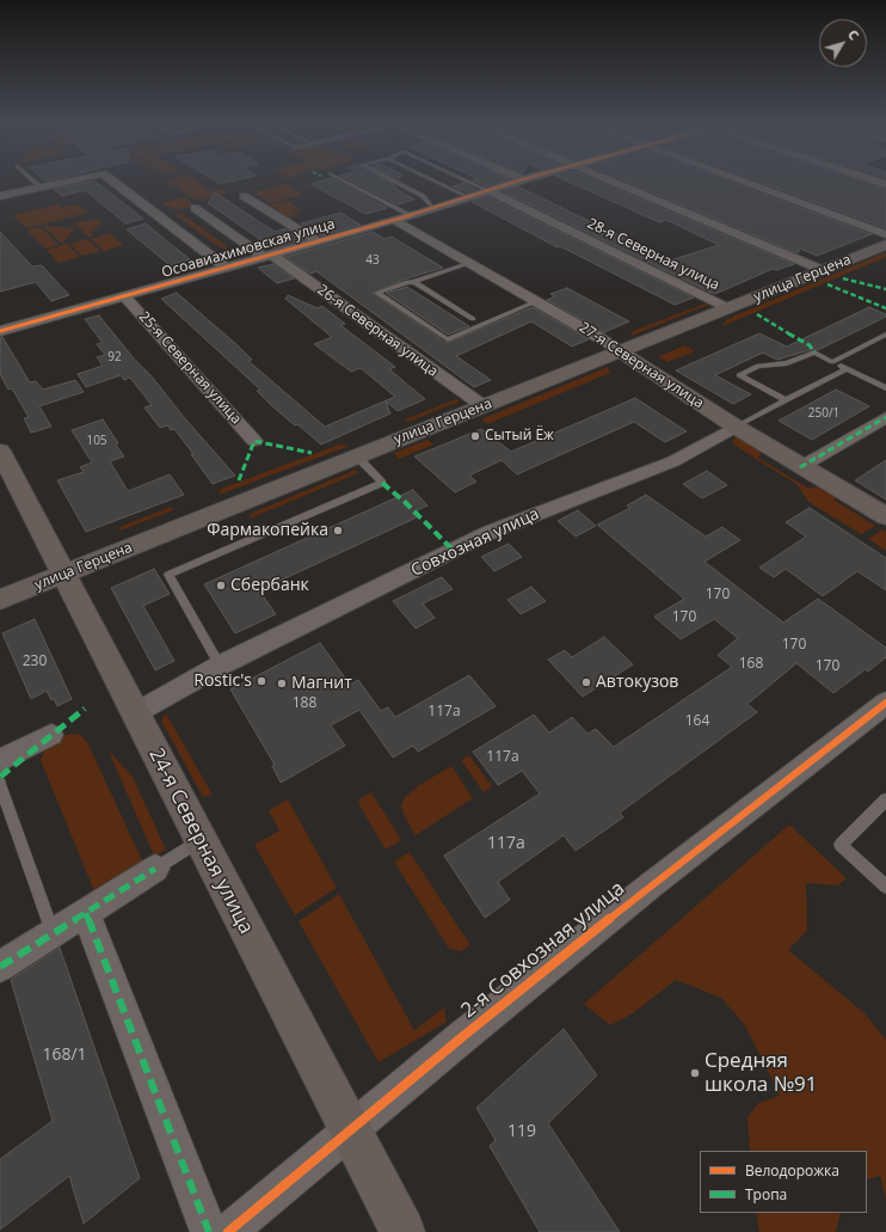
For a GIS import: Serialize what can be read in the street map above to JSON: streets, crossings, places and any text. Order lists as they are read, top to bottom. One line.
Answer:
{"streets":{"main road":["улица Герцена","27-я Северная улица","24-я Северная улица"],"street":["Осоавиахимовская улица","28-я Северная улица","26-я Северная улица","25-я Северная улица","Совхозная улица","2-я Совхозная улица"]},"crossings":[["Осоавиахимовская улица","28-я Северная улица"],["Осоавиахимовская улица","26-я Северная улица"],["Осоавиахимовская улица","27-я Северная улица"],["Осоавиахимовская улица","25-я Северная улица"],["28-я Северная улица","улица Герцена"],["улица Герцена","26-я Северная улица"],["улица Герцена","27-я Северная улица"],["улица Герцена","24-я Северная улица"],["27-я Северная улица","Совхозная улица"],["Совхозная улица","24-я Северная улица"],["24-я Северная улица","2-я Совхозная улица"]],"places":["Сытый Ёж","Фармакопейка","Сбербанк","Rostic's","Автокузов","Магнит","Средняя школа №91"],"house_numbers":["43","92","250/1","105","170","170","170","230","168","170","188","117а","164","117а","117а","168/1","119"],"legend":["Велодорожка","Тропа"],"north":"top right"}
